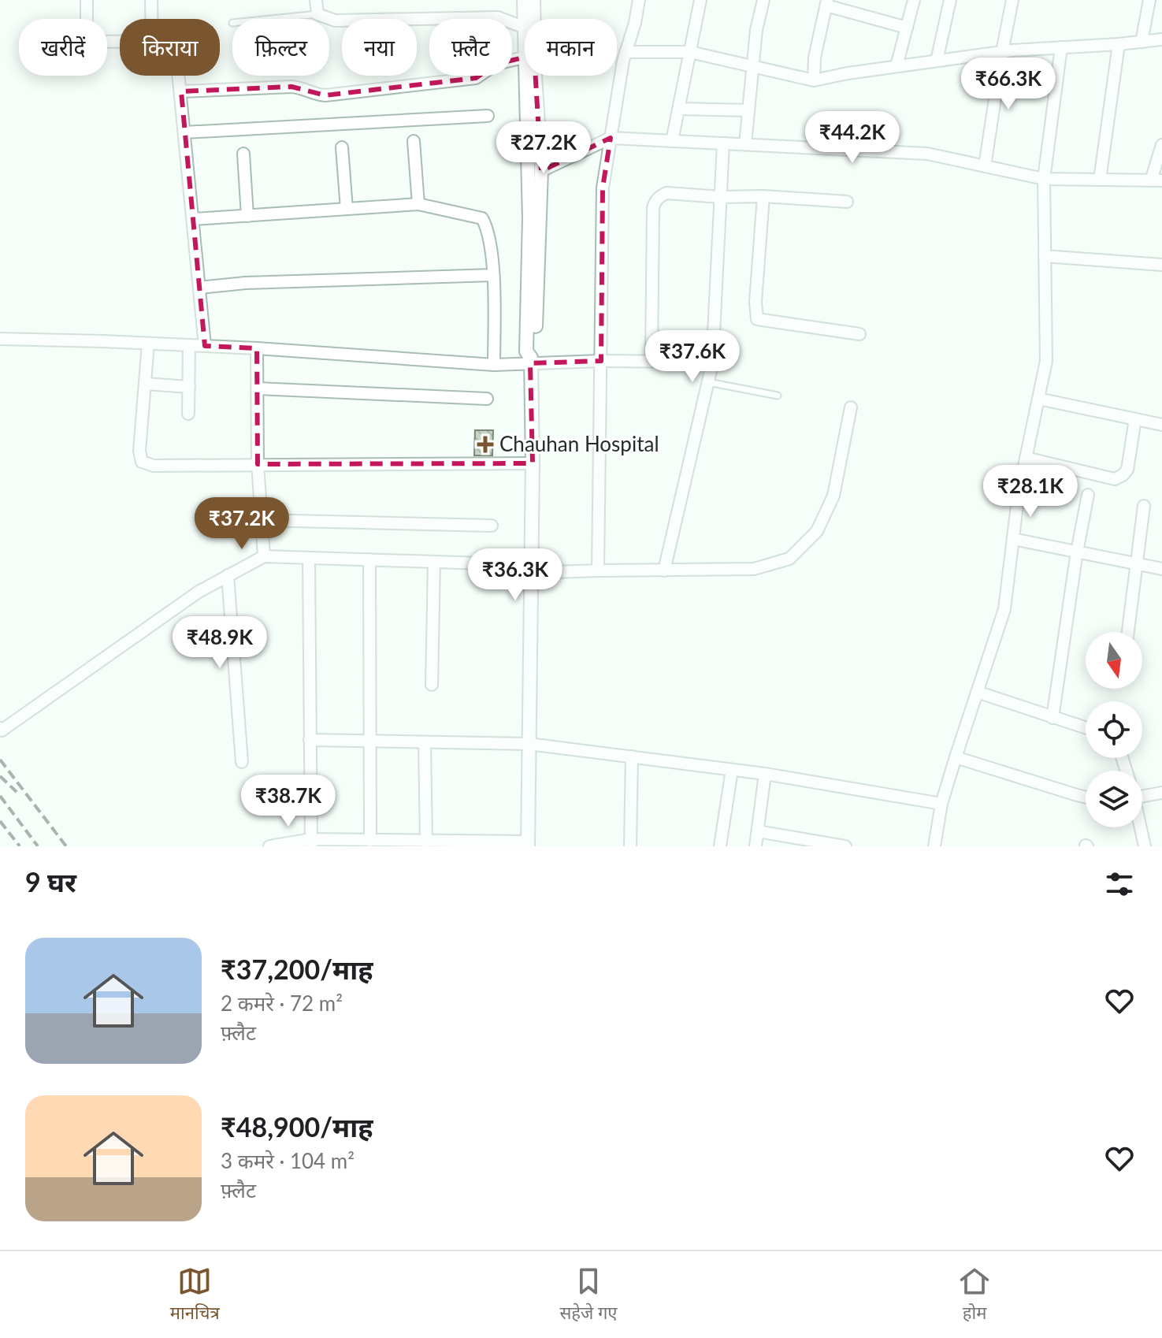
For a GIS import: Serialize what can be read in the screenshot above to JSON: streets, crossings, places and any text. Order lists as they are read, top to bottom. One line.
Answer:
{"places":{"health":["Chauhan Hospital"]},"north":"bottom","page":{"chip":["खरीदें","किराया","फ़िल्टर","नया","फ़्लैट","मकान"],"price":["₹66.3K","₹44.2K","₹27.2K","₹37.6K","₹28.1K","₹37.2K","₹36.3K","₹48.9K","₹38.7K"],"heading":"9 घर","list":[{"name":"₹37,200/माह","note":"2 कमरे · 72 m² · फ़्लैट"},{"name":"₹48,900/माह","note":"3 कमरे · 104 m² · फ़्लैट"}],"tabs":["मानचित्र","सहेजे गए","होम"]}}
